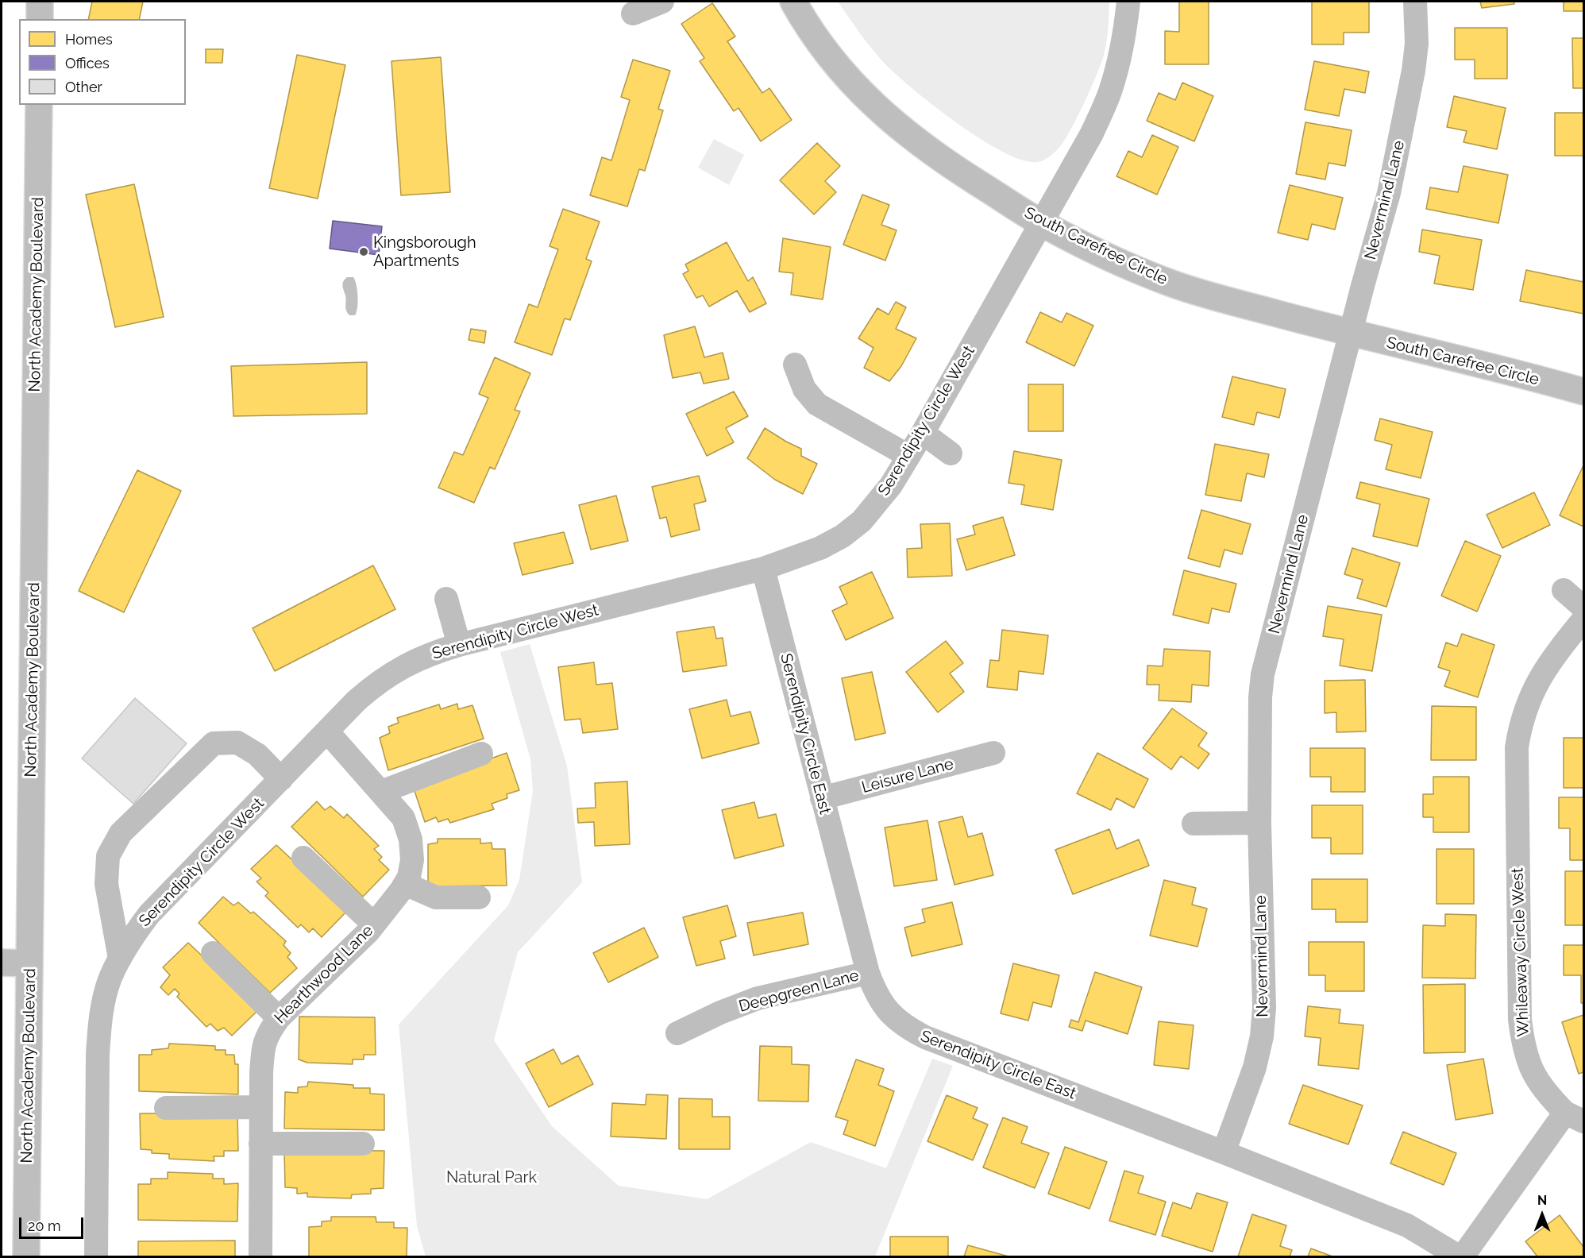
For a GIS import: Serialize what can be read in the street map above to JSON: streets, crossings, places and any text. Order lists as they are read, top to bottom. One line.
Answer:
{"streets":{"main road":["South Carefree Circle","North Academy Boulevard"],"street":["Nevermind Lane","Serendipity Circle West","Serendipity Circle East","Leisure Lane","Whileaway Circle West","Hearthwood Lane","Deepgreen Lane"]},"crossings":[["Nevermind Lane","South Carefree Circle"],["Nevermind Lane","Serendipity Circle East"],["South Carefree Circle","Serendipity Circle West"],["Serendipity Circle West","Serendipity Circle East"],["Serendipity Circle West","Hearthwood Lane"],["Serendipity Circle East","Leisure Lane"],["Serendipity Circle East","Deepgreen Lane"]],"parks":["Natural Park"],"places":["Kingsborough Apartments"],"legend":["Homes","Offices","Other"],"scale_bar":"20 m","north":"top"}
